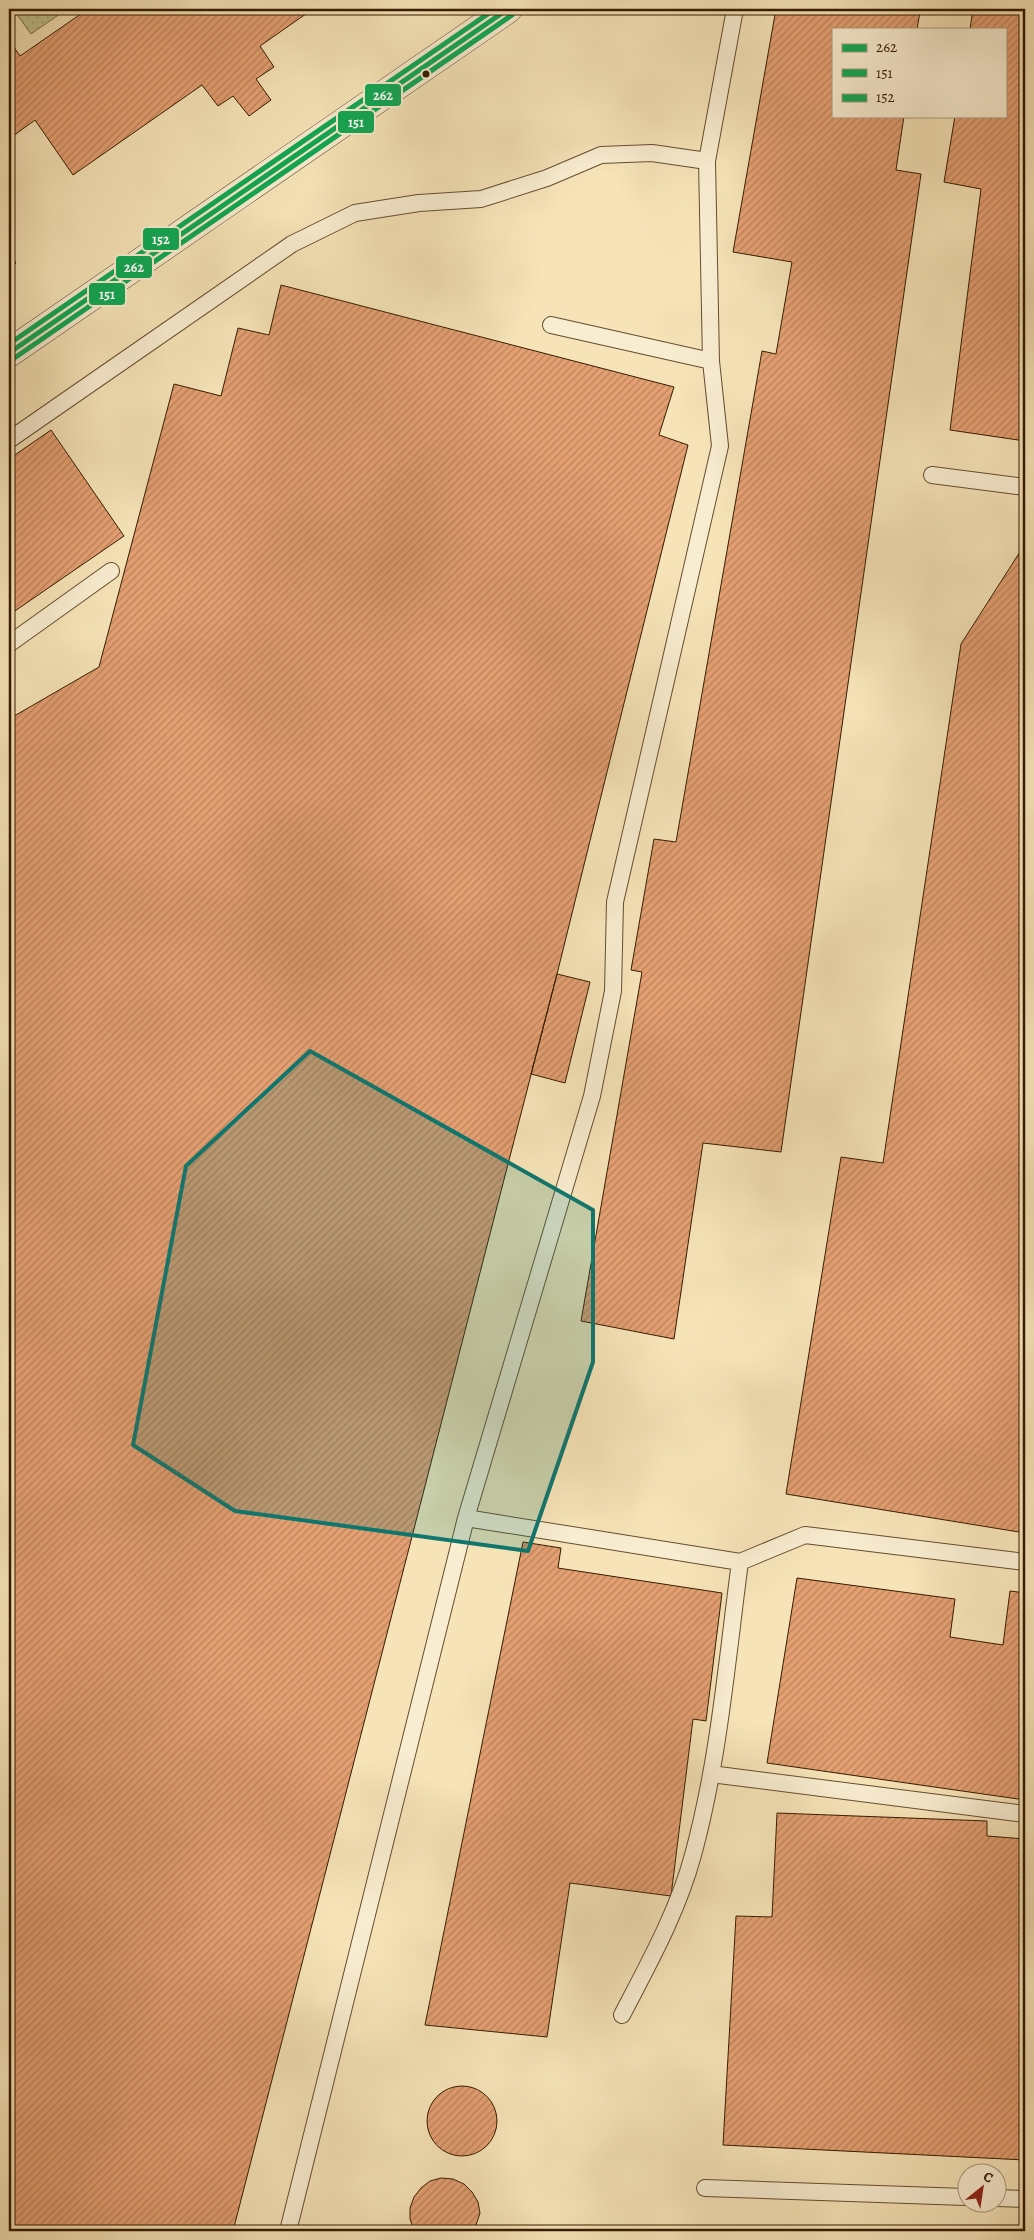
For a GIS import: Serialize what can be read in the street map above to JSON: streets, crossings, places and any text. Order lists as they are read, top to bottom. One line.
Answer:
{"lines":["transit line 262","transit line 152","transit line 151"],"legend":["262","151","152"],"north":"top right"}
